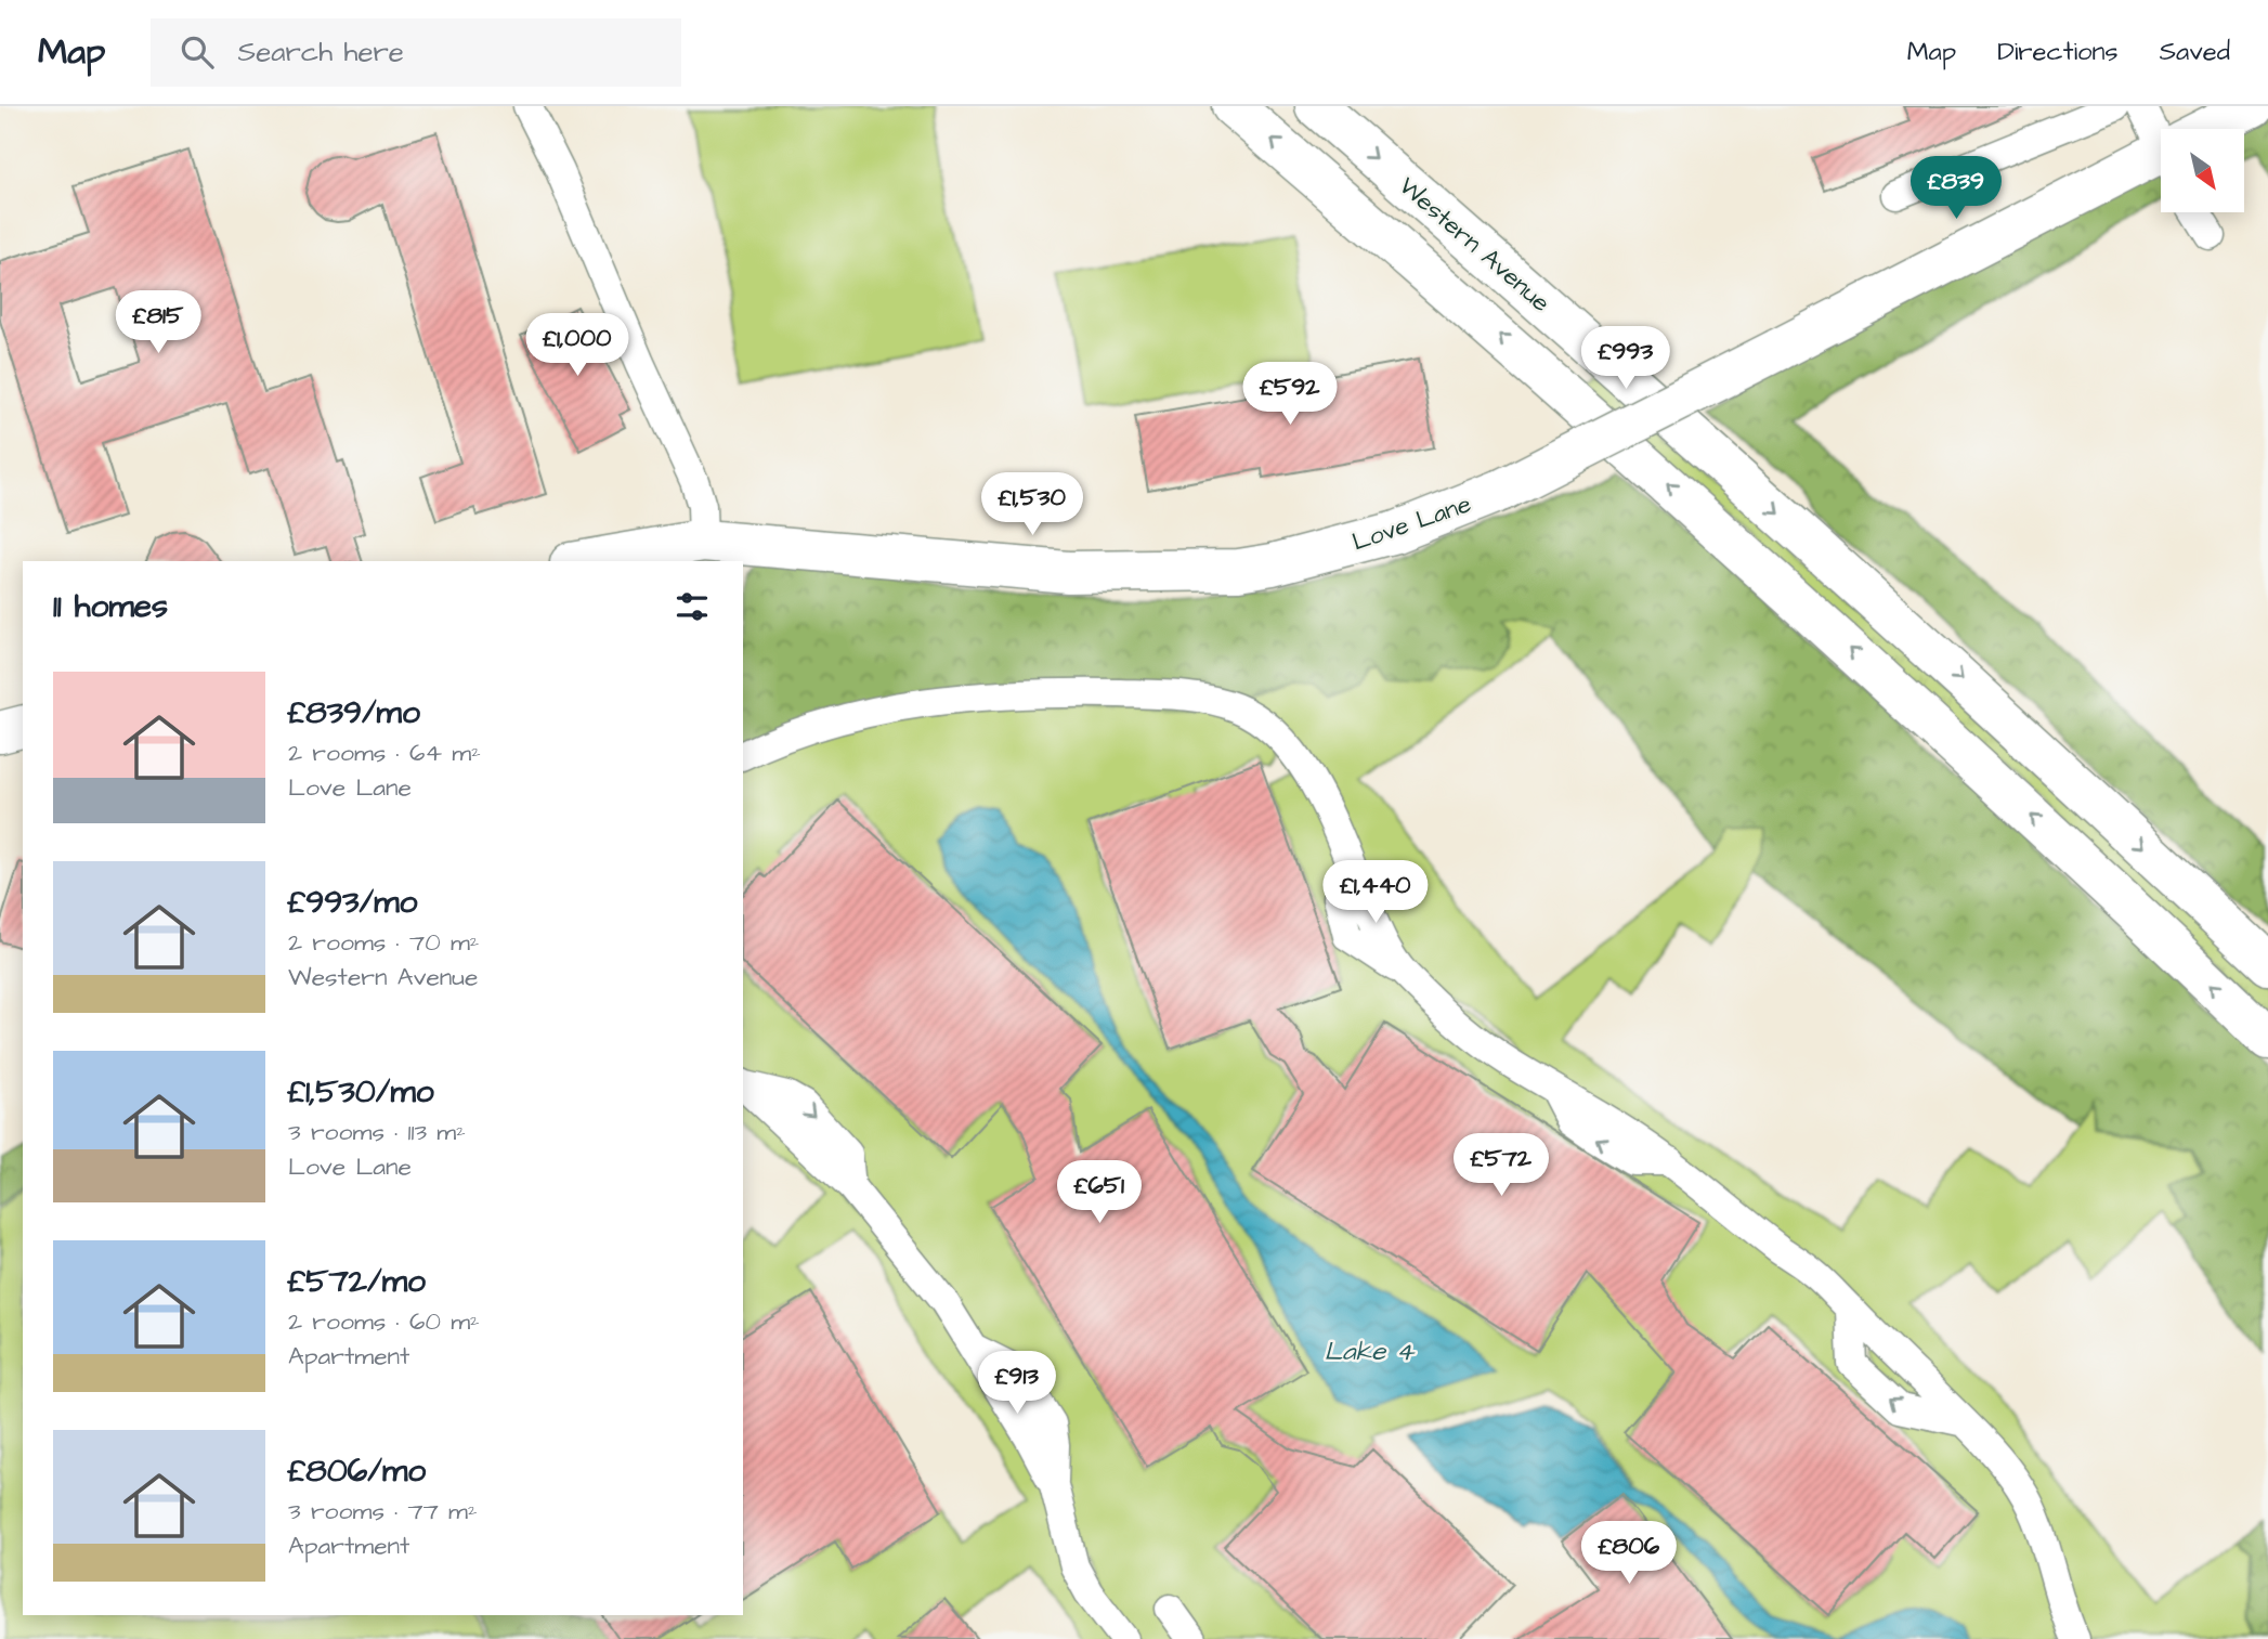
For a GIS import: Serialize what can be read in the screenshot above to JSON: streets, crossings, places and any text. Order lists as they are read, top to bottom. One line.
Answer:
{"streets":{"main road":["Western Avenue","Love Lane"]},"water":["Lake 4"],"north":"bottom right","page":{"header":"Map","search":"Search here","nav":["Map","Directions","Saved"],"price":["£839","£815","£1,000","£993","£592","£1,530","£1,440","£572","£651","£913","£806"],"heading":"11 homes","list":[{"name":"£839/mo","note":"2 rooms · 64 m² · Love Lane"},{"name":"£993/mo","note":"2 rooms · 70 m² · Western Avenue"},{"name":"£1,530/mo","note":"3 rooms · 113 m² · Love Lane"},{"name":"£572/mo","note":"2 rooms · 60 m² · Apartment"},{"name":"£806/mo","note":"3 rooms · 77 m² · Apartment"}]}}
